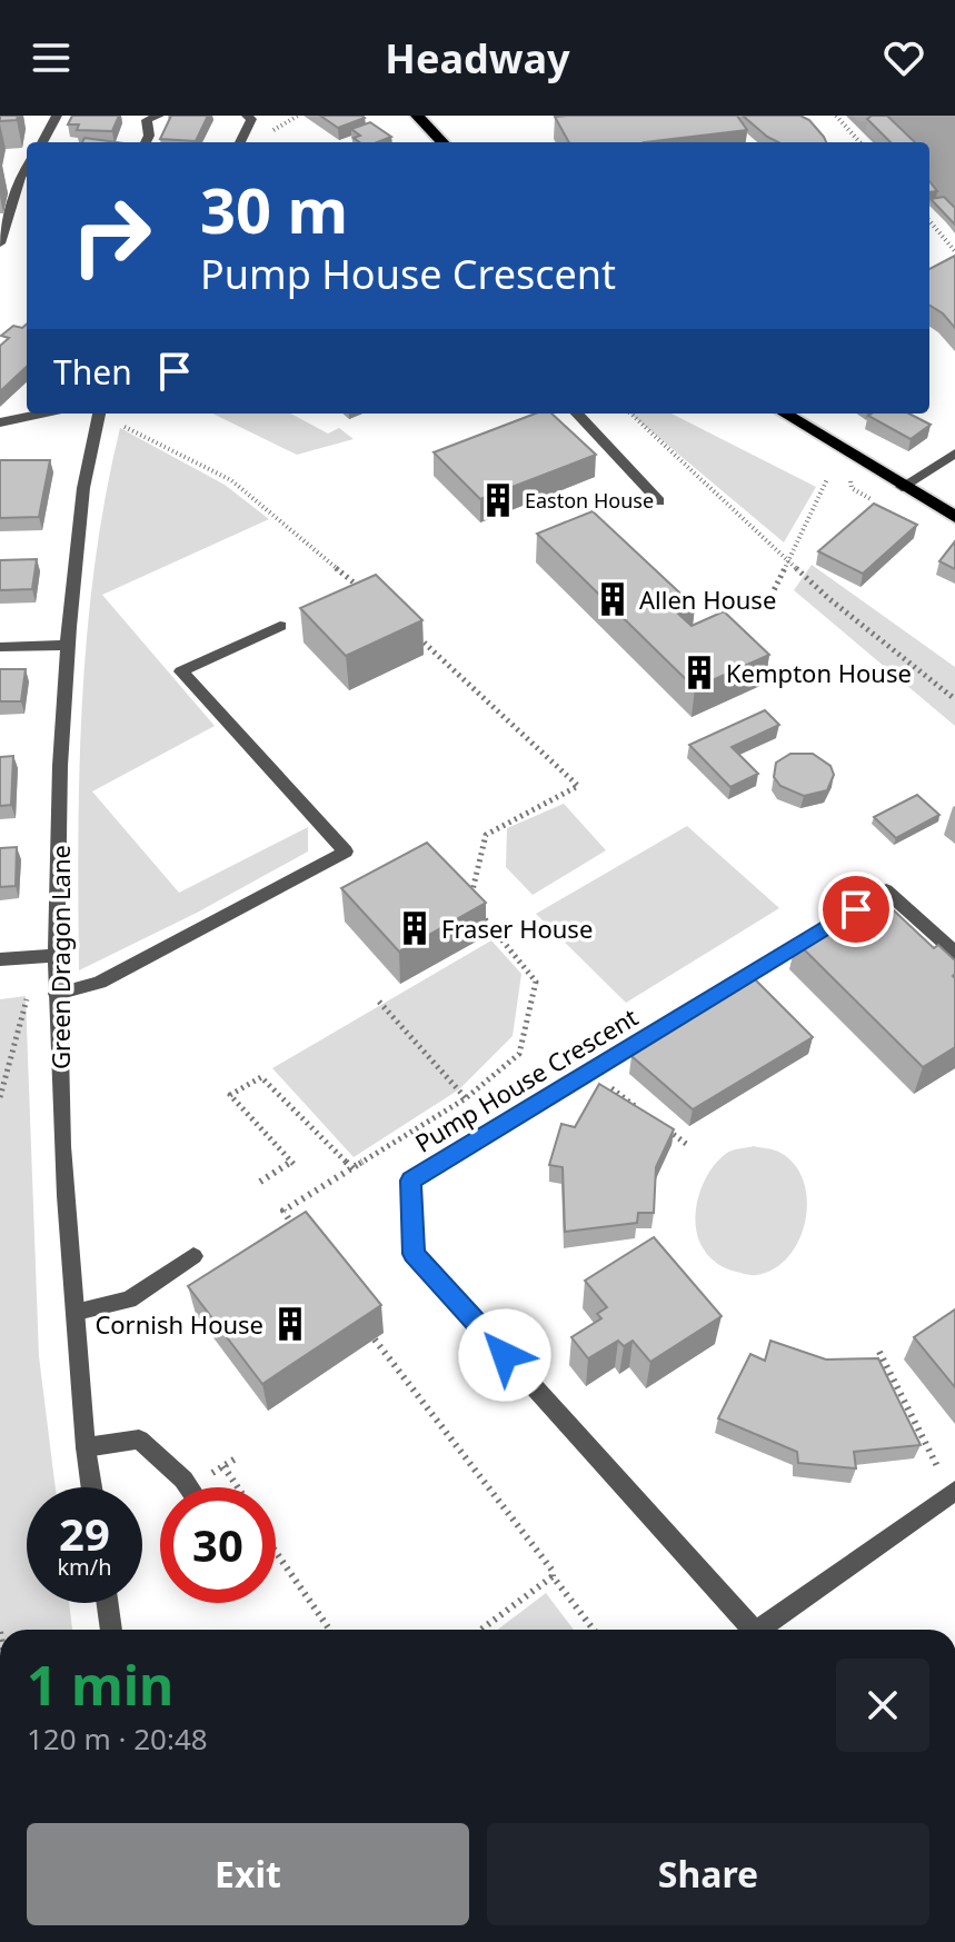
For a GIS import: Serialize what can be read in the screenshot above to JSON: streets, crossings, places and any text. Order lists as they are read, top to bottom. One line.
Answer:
{"streets":{"street":["Green Dragon Lane","Pump House Crescent"]},"places":{"building":["Easton House","Allen House","Kempton House","Fraser House","Cornish House"]},"page":{"header":"Headway","turn":["30 m","Pump House Crescent"],"then":"Then","speed":"29 km/h","limit":"30","heading":["1 min","120 m · 20:48"],"buttons":["Exit","Share"]}}
